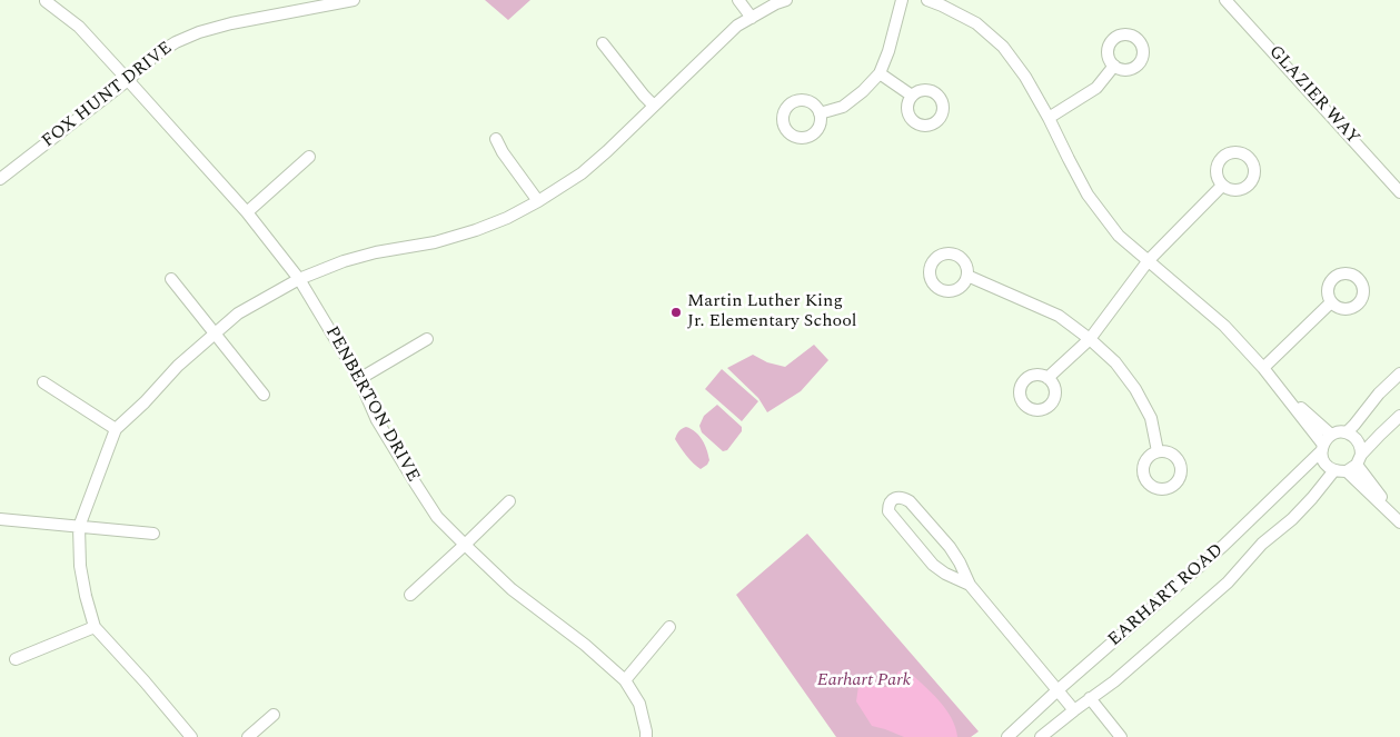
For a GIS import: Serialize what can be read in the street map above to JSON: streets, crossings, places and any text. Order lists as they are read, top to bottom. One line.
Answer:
{"streets":{"street":["FOX HUNT DRIVE","GLAZIER WAY","PENBERTON DRIVE","EARHART ROAD"]},"crossings":[["FOX HUNT DRIVE","PENBERTON DRIVE"]],"parks":["Earhart Park"],"places":["Martin Luther King Jr. Elementary School"]}
